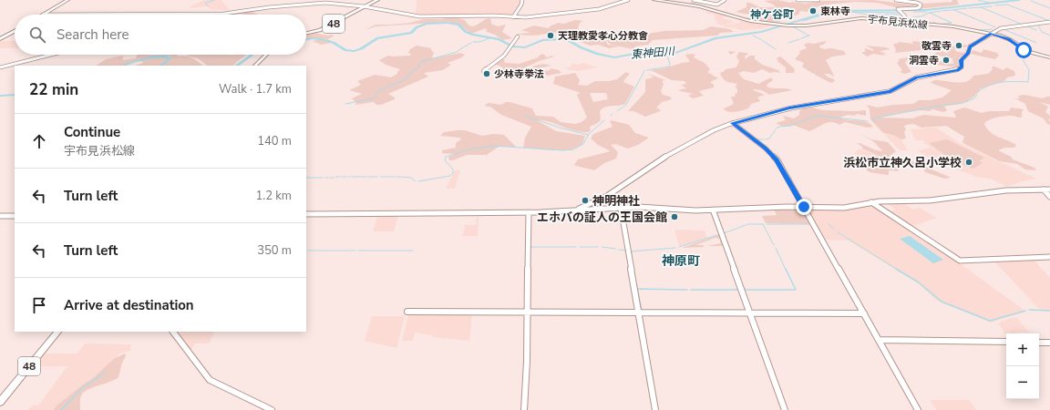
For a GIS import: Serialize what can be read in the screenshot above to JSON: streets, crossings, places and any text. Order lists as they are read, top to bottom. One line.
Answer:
{"streets":{"main road":["宇布見浜松線","48"]},"districts":["神ケ谷町","神原町"],"water":["東神田川"],"places":["東林寺","天理教愛孝心分教會","敬雲寺","洞雲寺","少林寺拳法","浜松市立神久呂小学校","神明神社","エホバの証人の王国会館"],"page":{"search":"Search here","heading":["22 min","Walk · 1.7 km"],"list":[["Continue","宇布見浜松線","140 m"],["Turn left","1.2 km"],["Turn left","350 m"],"Arrive at destination"],"map_buttons":["+","−"]}}
